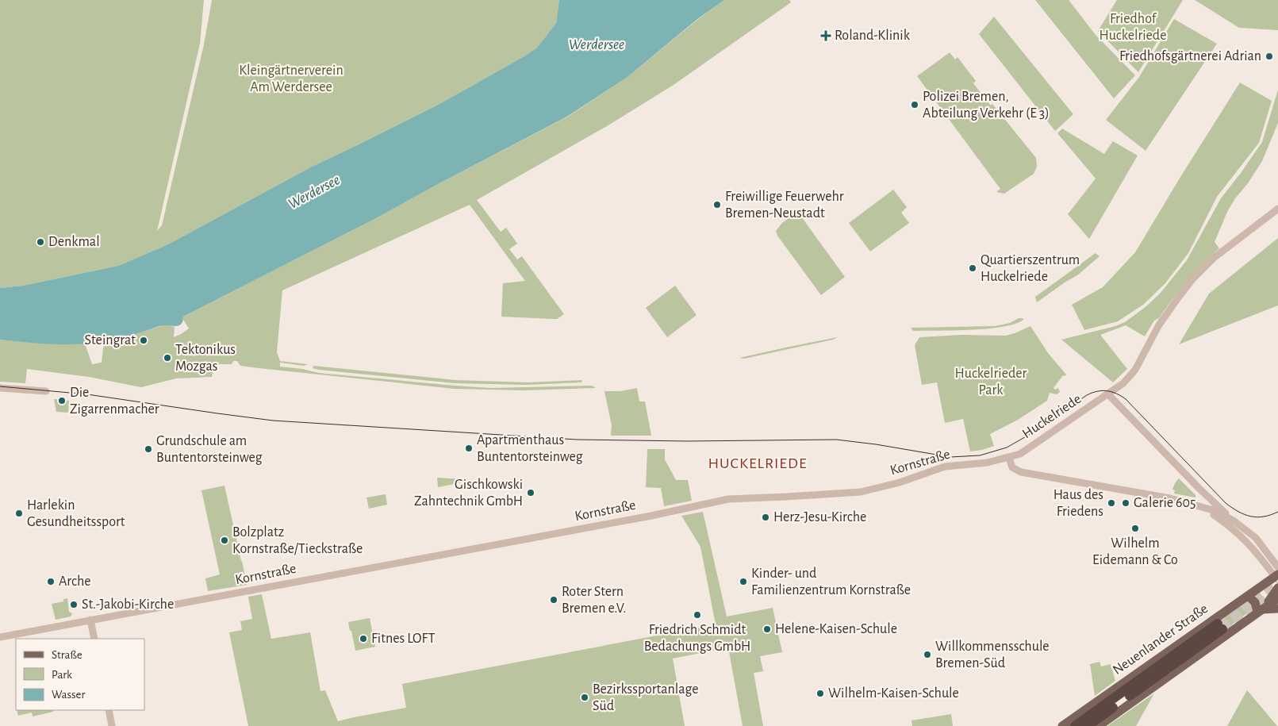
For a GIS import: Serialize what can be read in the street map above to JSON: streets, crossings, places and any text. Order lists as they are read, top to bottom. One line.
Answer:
{"streets":{"highway":["Neuenlander Straße"],"street":["Huckelriede","Kornstraße"]},"crossings":[["Huckelriede","Kornstraße"]],"districts":["HUCKELRIEDE"],"water":["Werdersee"],"parks":["Friedhof Huckelriede","Kleingärtnerverein Am Werdersee","Huckelrieder Park"],"places":{"health":["Roland-Klinik"],"other":["Friedhofsgärtnerei Adrian","Polizei Bremen, Abteilung Verkehr (E 3)","Freiwillige Feuerwehr Bremen-Neustadt","Denkmal","Quartierszentrum Huckelriede","Steingrat","Tektonikus Mozgas","Die Zigarrenmacher","Apartmenthaus Buntentorsteinweg","Grundschule am Buntentorsteinweg","Gischkowski Zahntechnik GmbH","Haus des Friedens","Galerie 605","Harlekin Gesundheitssport","Herz-Jesu-Kirche","Wilhelm Eidemann & Co","Bolzplatz Kornstraße/Tieckstraße","Arche","Kinder- und Familienzentrum Kornstraße","Roter Stern Bremen e.V.","St.-Jakobi-Kirche","Friedrich Schmidt Bedachungs GmbH","Helene-Kaisen-Schule","Fitnes LOFT","Willkommensschule Bremen-Süd","Wilhelm-Kaisen-Schule","Bezirkssportanlage Süd"]},"legend":["Straße","Park","Wasser"]}
